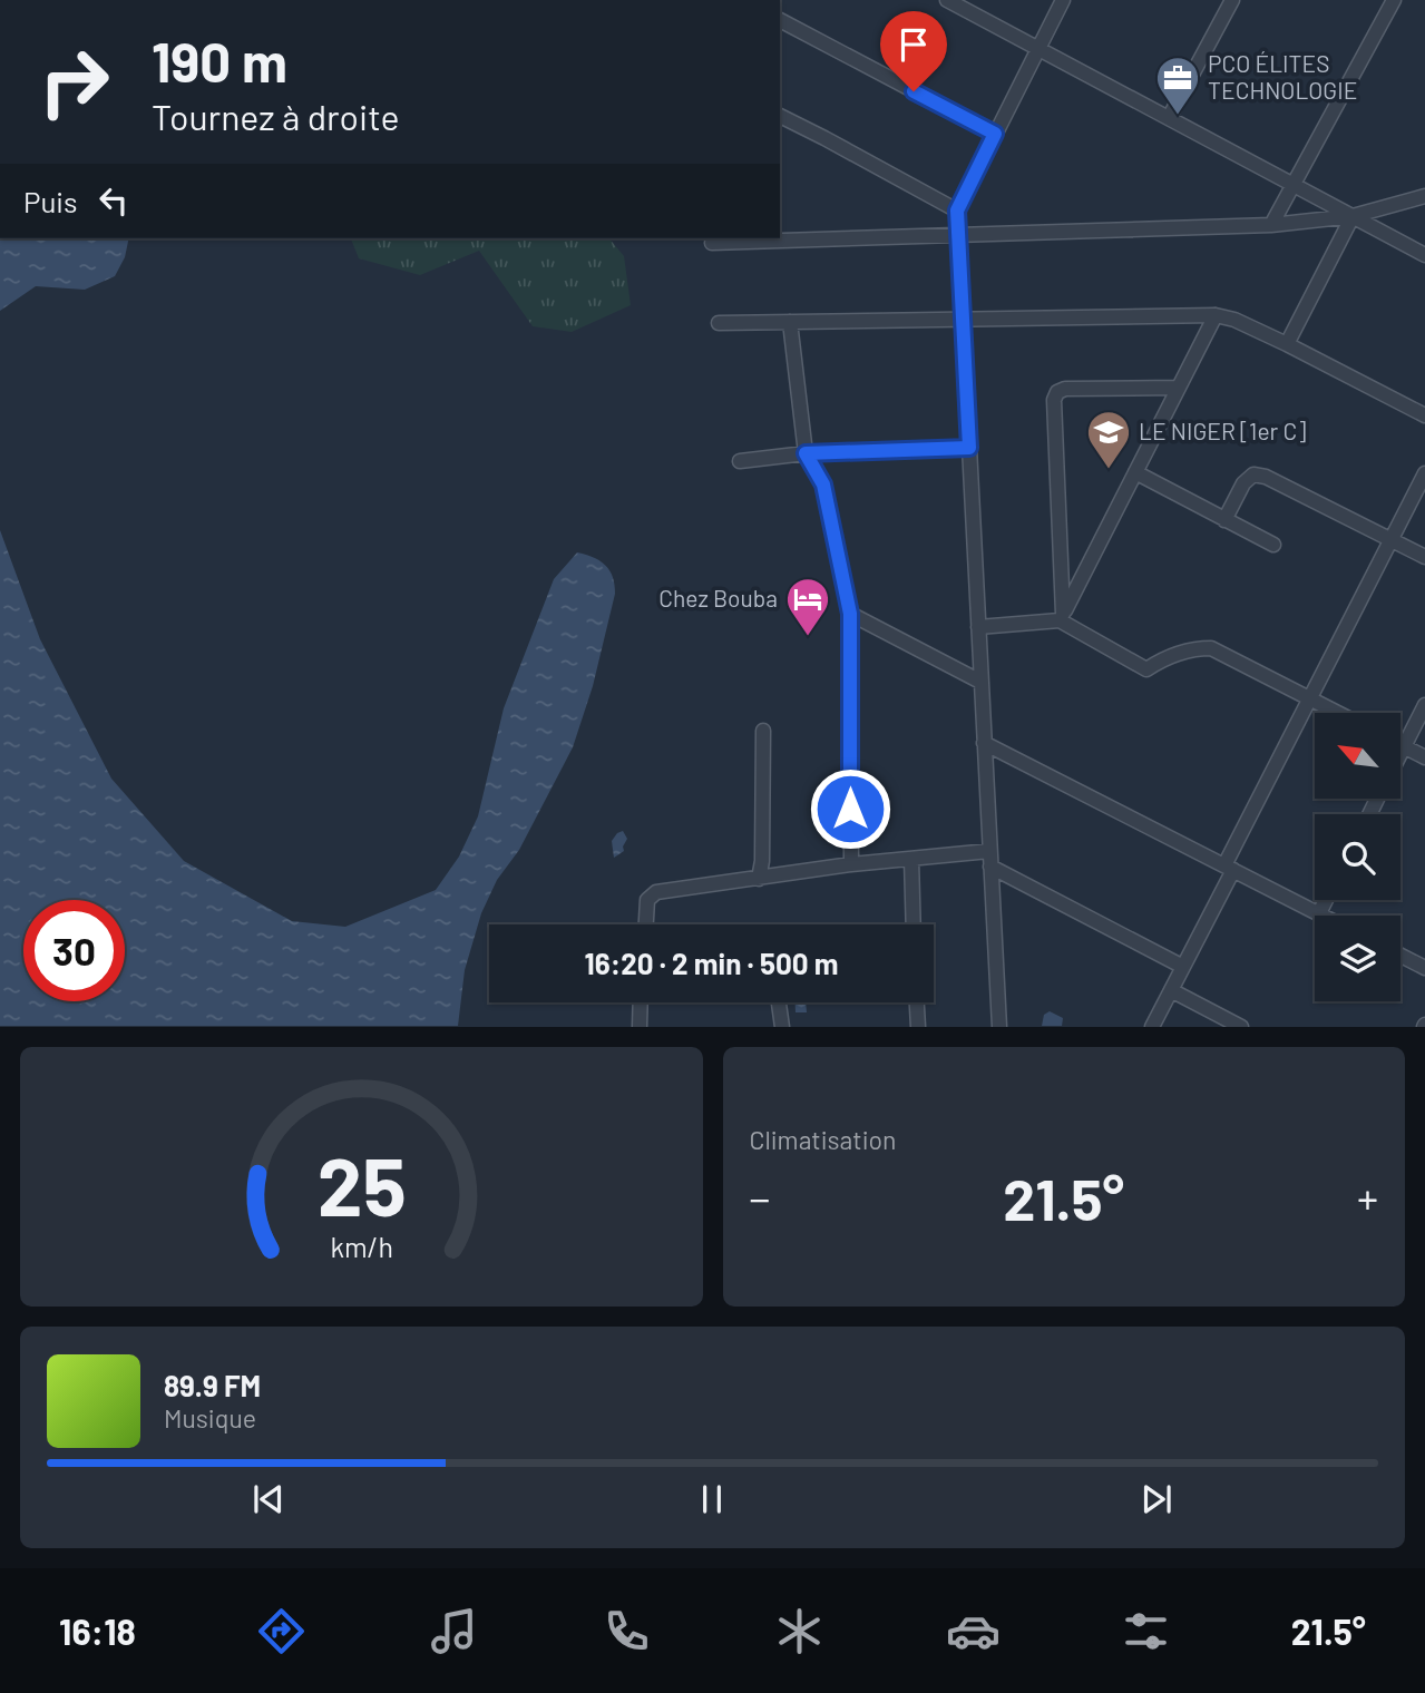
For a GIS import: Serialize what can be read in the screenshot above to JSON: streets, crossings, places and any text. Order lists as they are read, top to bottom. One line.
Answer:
{"places":{"office":["PCO ÉLITES TECHNOLOGIE"],"school or university":["LE NIGER [1er C]"],"hotel":["Chez Bouba"]},"north":"top left","page":{"turn":["190 m","Tournez à droite"],"then":"Puis","limit":"30","trip":"16:20 · 2 min · 500 m","tile":"Climatisation","heat":["−","21.5°","+"],"song":["89.9 FM","Musique"],"tabs":["16:18","21.5°"],"gauge":["25","km/h"]}}
